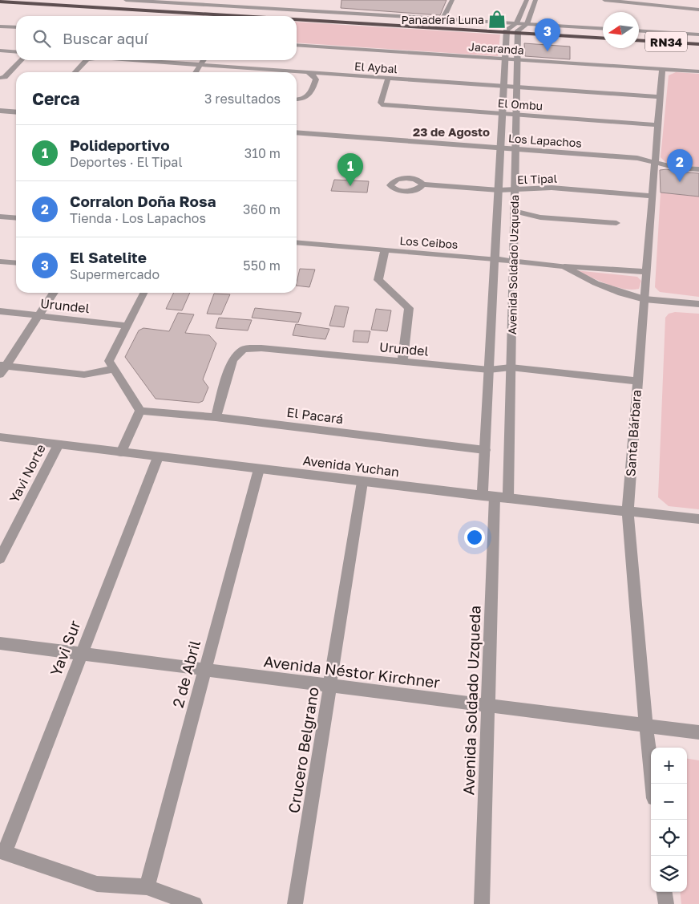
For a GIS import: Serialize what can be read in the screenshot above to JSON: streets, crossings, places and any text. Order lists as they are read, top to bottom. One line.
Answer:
{"streets":{"highway":["RN34"],"street":["Jacaranda","El Aybal","El Ombu","Los Lapachos","El Tipal","Los Ceibos","Avenida Soldado Uzqueda","Urundel","El Pacará","Santa Bárbara","Avenida Yuchan","Yavi Norte","Yavi Sur","Avenida Néstor Kirchner","2 de Abril","Crucero Belgrano"]},"crossings":[["Jacaranda","Avenida Soldado Uzqueda"],["Jacaranda","Santa Bárbara"],["El Aybal","El Ombu"],["El Aybal","Avenida Soldado Uzqueda"],["El Aybal","Santa Bárbara"],["El Ombu","Avenida Soldado Uzqueda"],["El Ombu","Santa Bárbara"],["Los Lapachos","Avenida Soldado Uzqueda"],["Los Lapachos","Santa Bárbara"],["El Tipal","Avenida Soldado Uzqueda"],["El Tipal","Santa Bárbara"],["Los Ceibos","Avenida Soldado Uzqueda"],["Los Ceibos","Santa Bárbara"],["Avenida Soldado Uzqueda","Urundel"],["Avenida Soldado Uzqueda","El Pacará"],["Avenida Soldado Uzqueda","Avenida Yuchan"],["Avenida Soldado Uzqueda","Avenida Néstor Kirchner"],["Urundel","El Pacará"],["Urundel","Santa Bárbara"],["Santa Bárbara","Avenida Yuchan"],["Santa Bárbara","Avenida Néstor Kirchner"],["Avenida Yuchan","Yavi Norte"],["Avenida Yuchan","Yavi Sur"],["Avenida Yuchan","2 de Abril"],["Avenida Yuchan","Crucero Belgrano"],["Yavi Sur","Avenida Néstor Kirchner"],["Avenida Néstor Kirchner","2 de Abril"],["Avenida Néstor Kirchner","Crucero Belgrano"]],"districts":["23 de Agosto"],"places":{"shop":["Panadería Luna"]},"north":"left","page":{"search":"Buscar aquí","pins":["3","2","1"],"heading":["Cerca","3 resultados"],"list":[{"mark":"1","name":"Polideportivo","note":"Deportes · El Tipal","value":"310 m"},{"mark":"2","name":"Corralon Doña Rosa","note":"Tienda · Los Lapachos","value":"360 m"},{"mark":"3","name":"El Satelite","note":"Supermercado","value":"550 m"}],"map_buttons":["+","−"]}}
